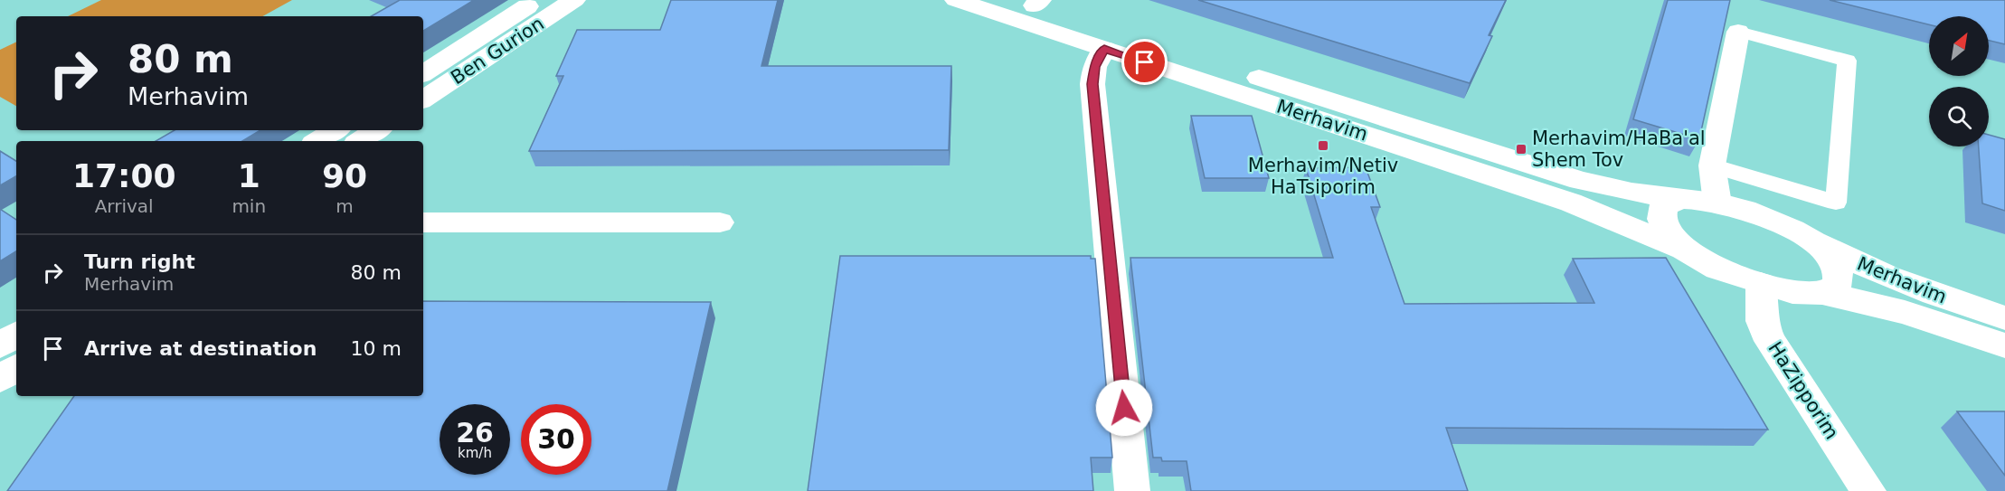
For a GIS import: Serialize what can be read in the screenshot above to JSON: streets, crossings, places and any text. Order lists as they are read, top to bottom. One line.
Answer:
{"streets":{"street":["Ben Gurion","Merhavim","HaZipporim"]},"crossings":[["Merhavim","HaZipporim"]],"places":{"transit":["Merhavim/Netiv HaTsiporim","Merhavim/HaBa'al Shem Tov"]},"north":"top right","page":{"turn":["80 m","Merhavim"],"eta":["17:00","Arrival","1","min","90","m"],"list":[{"name":"Turn right","note":"Merhavim","value":"80 m"},{"name":"Arrive at destination","value":"10 m"}],"speed":"26 km/h","limit":"30"}}
